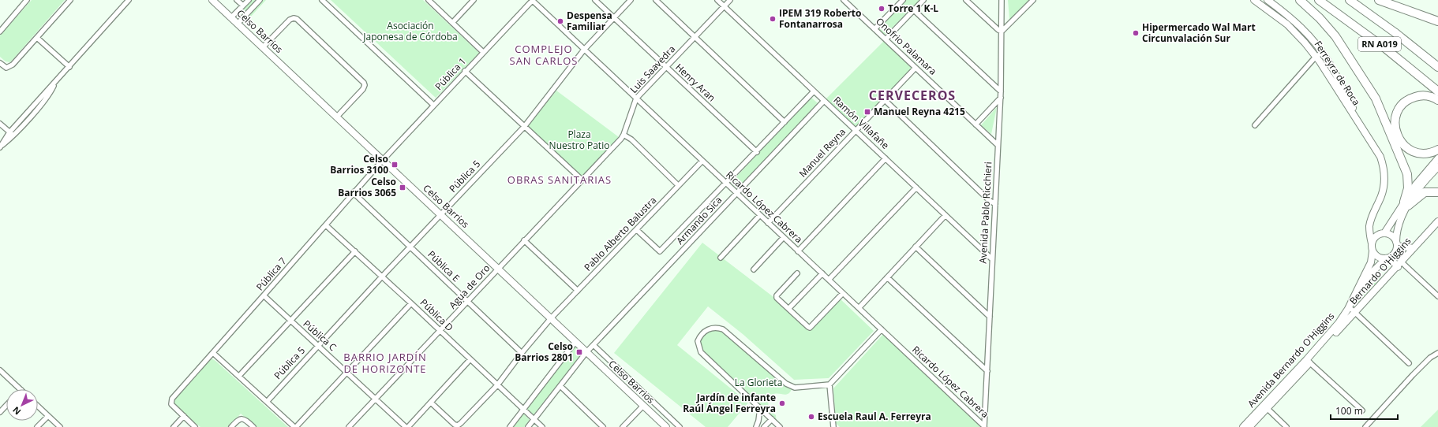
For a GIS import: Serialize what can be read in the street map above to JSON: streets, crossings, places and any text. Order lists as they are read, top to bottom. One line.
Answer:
{"streets":{"highway":["RN A019"],"main road":["Celso Barrios","Ferreyra de Roca","Bernardo O'Higgins","Avenida Bernardo O'Higgins"],"street":["Onofrio Palamara","Luis Saavedra","Pública 1","Henry Aran","Ramón Villafañe","Manuel Reyna","Pública 5","Ricardo López Cabrera","Avenida Pablo Ricchieri","Armando Sica","Pablo Alberto Balustra","Pública E","Pública 7","Agua de Oro","Pública D","Pública C"]},"crossings":[["Celso Barrios","Luis Saavedra"],["Celso Barrios","Pública 1"],["Celso Barrios","Pública 5"],["Celso Barrios","Armando Sica"],["Celso Barrios","Pablo Alberto Balustra"],["Celso Barrios","Pública 7"],["Celso Barrios","Agua de Oro"],["Onofrio Palamara","Manuel Reyna"],["Onofrio Palamara","Avenida Pablo Ricchieri"],["Luis Saavedra","Henry Aran"],["Luis Saavedra","Ramón Villafañe"],["Luis Saavedra","Ricardo López Cabrera"],["Luis Saavedra","Agua de Oro"],["Ferreyra de Roca","Avenida Bernardo O'Higgins"],["Pública 1","Ricardo López Cabrera"],["Pública 1","Pública 7"],["Henry Aran","Pública 5"],["Henry Aran","Armando Sica"],["Ramón Villafañe","Manuel Reyna"],["Ramón Villafañe","Avenida Pablo Ricchieri"],["Ramón Villafañe","Armando Sica"],["Manuel Reyna","Ricardo López Cabrera"],["Pública 5","Ricardo López Cabrera"],["Pública 5","Pública E"],["Pública 5","Pública D"],["Pública 5","Pública C"],["Ricardo López Cabrera","Avenida Pablo Ricchieri"],["Ricardo López Cabrera","Armando Sica"],["Ricardo López Cabrera","Pablo Alberto Balustra"],["Armando Sica","Pablo Alberto Balustra"],["Armando Sica","Pública D"],["Pública E","Pública 7"],["Pública E","Agua de Oro"],["Bernardo O'Higgins","Avenida Bernardo O'Higgins"],["Pública 7","Pública D"],["Pública 7","Pública C"],["Agua de Oro","Pública D"],["Agua de Oro","Pública C"]],"districts":["COMPLEJO SAN CARLOS","CERVECEROS","OBRAS SANITARIAS","BARRIO JARDÍN DE HORIZONTE"],"parks":["Asociación Japonesa de Córdoba","Plaza Nuestro Patio","La Glorieta"],"places":{"other":["Torre 1 K-L","IPEM 319 Roberto Fontanarrosa","Despensa Familiar","Hipermercado Wal Mart Circunvalación Sur","Jardín de infante Raúl Ángel Ferreyra","Escuela Raul A. Ferreyra"],"transit":["Manuel Reyna 4215","Celso Barrios 3100","Celso Barrios 3065","Celso Barrios 2801"]},"scale_bar":"100 m","north":"bottom left"}
